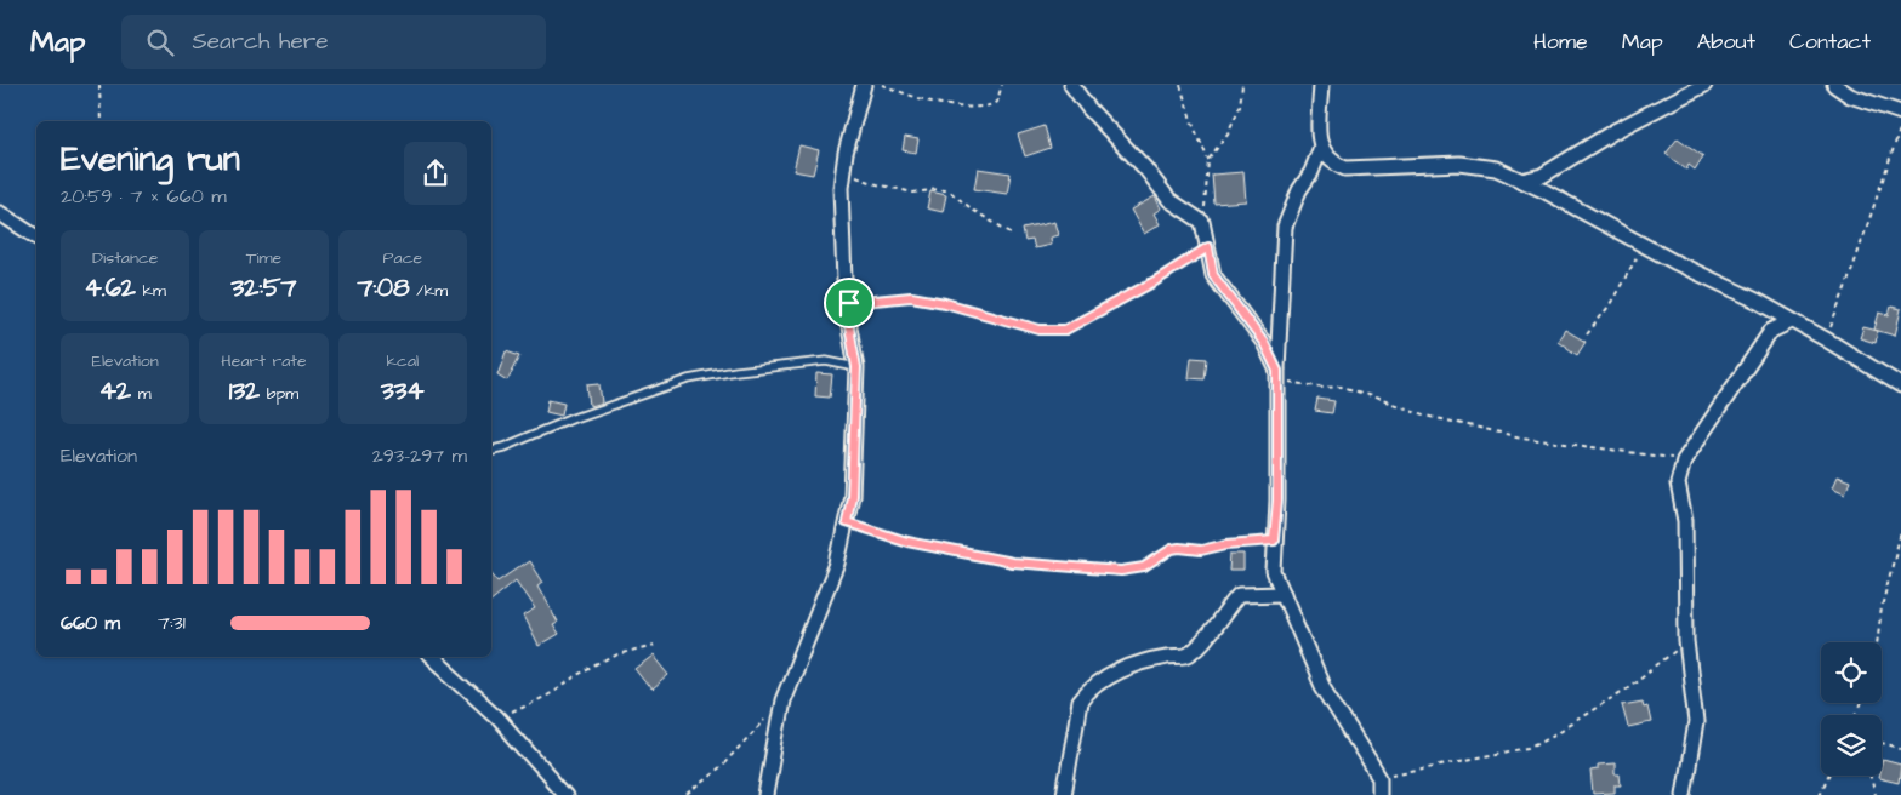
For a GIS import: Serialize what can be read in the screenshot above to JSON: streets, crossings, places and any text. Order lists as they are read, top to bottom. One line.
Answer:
{"page":{"header":"Map","search":"Search here","nav":["Home","Map","About","Contact"],"heading":["Evening run","20:59 · 7 × 660 m"],"stats":[["Distance","4.62 km"],["Time","32:57"],["Pace","7:08 /km"],["Elevation","42 m"],["Heart rate","132 bpm"],["kcal","334"]],"chart":["Elevation","293–297 m"],"list":[{"name":"660 m","note":"7:31"}]}}
